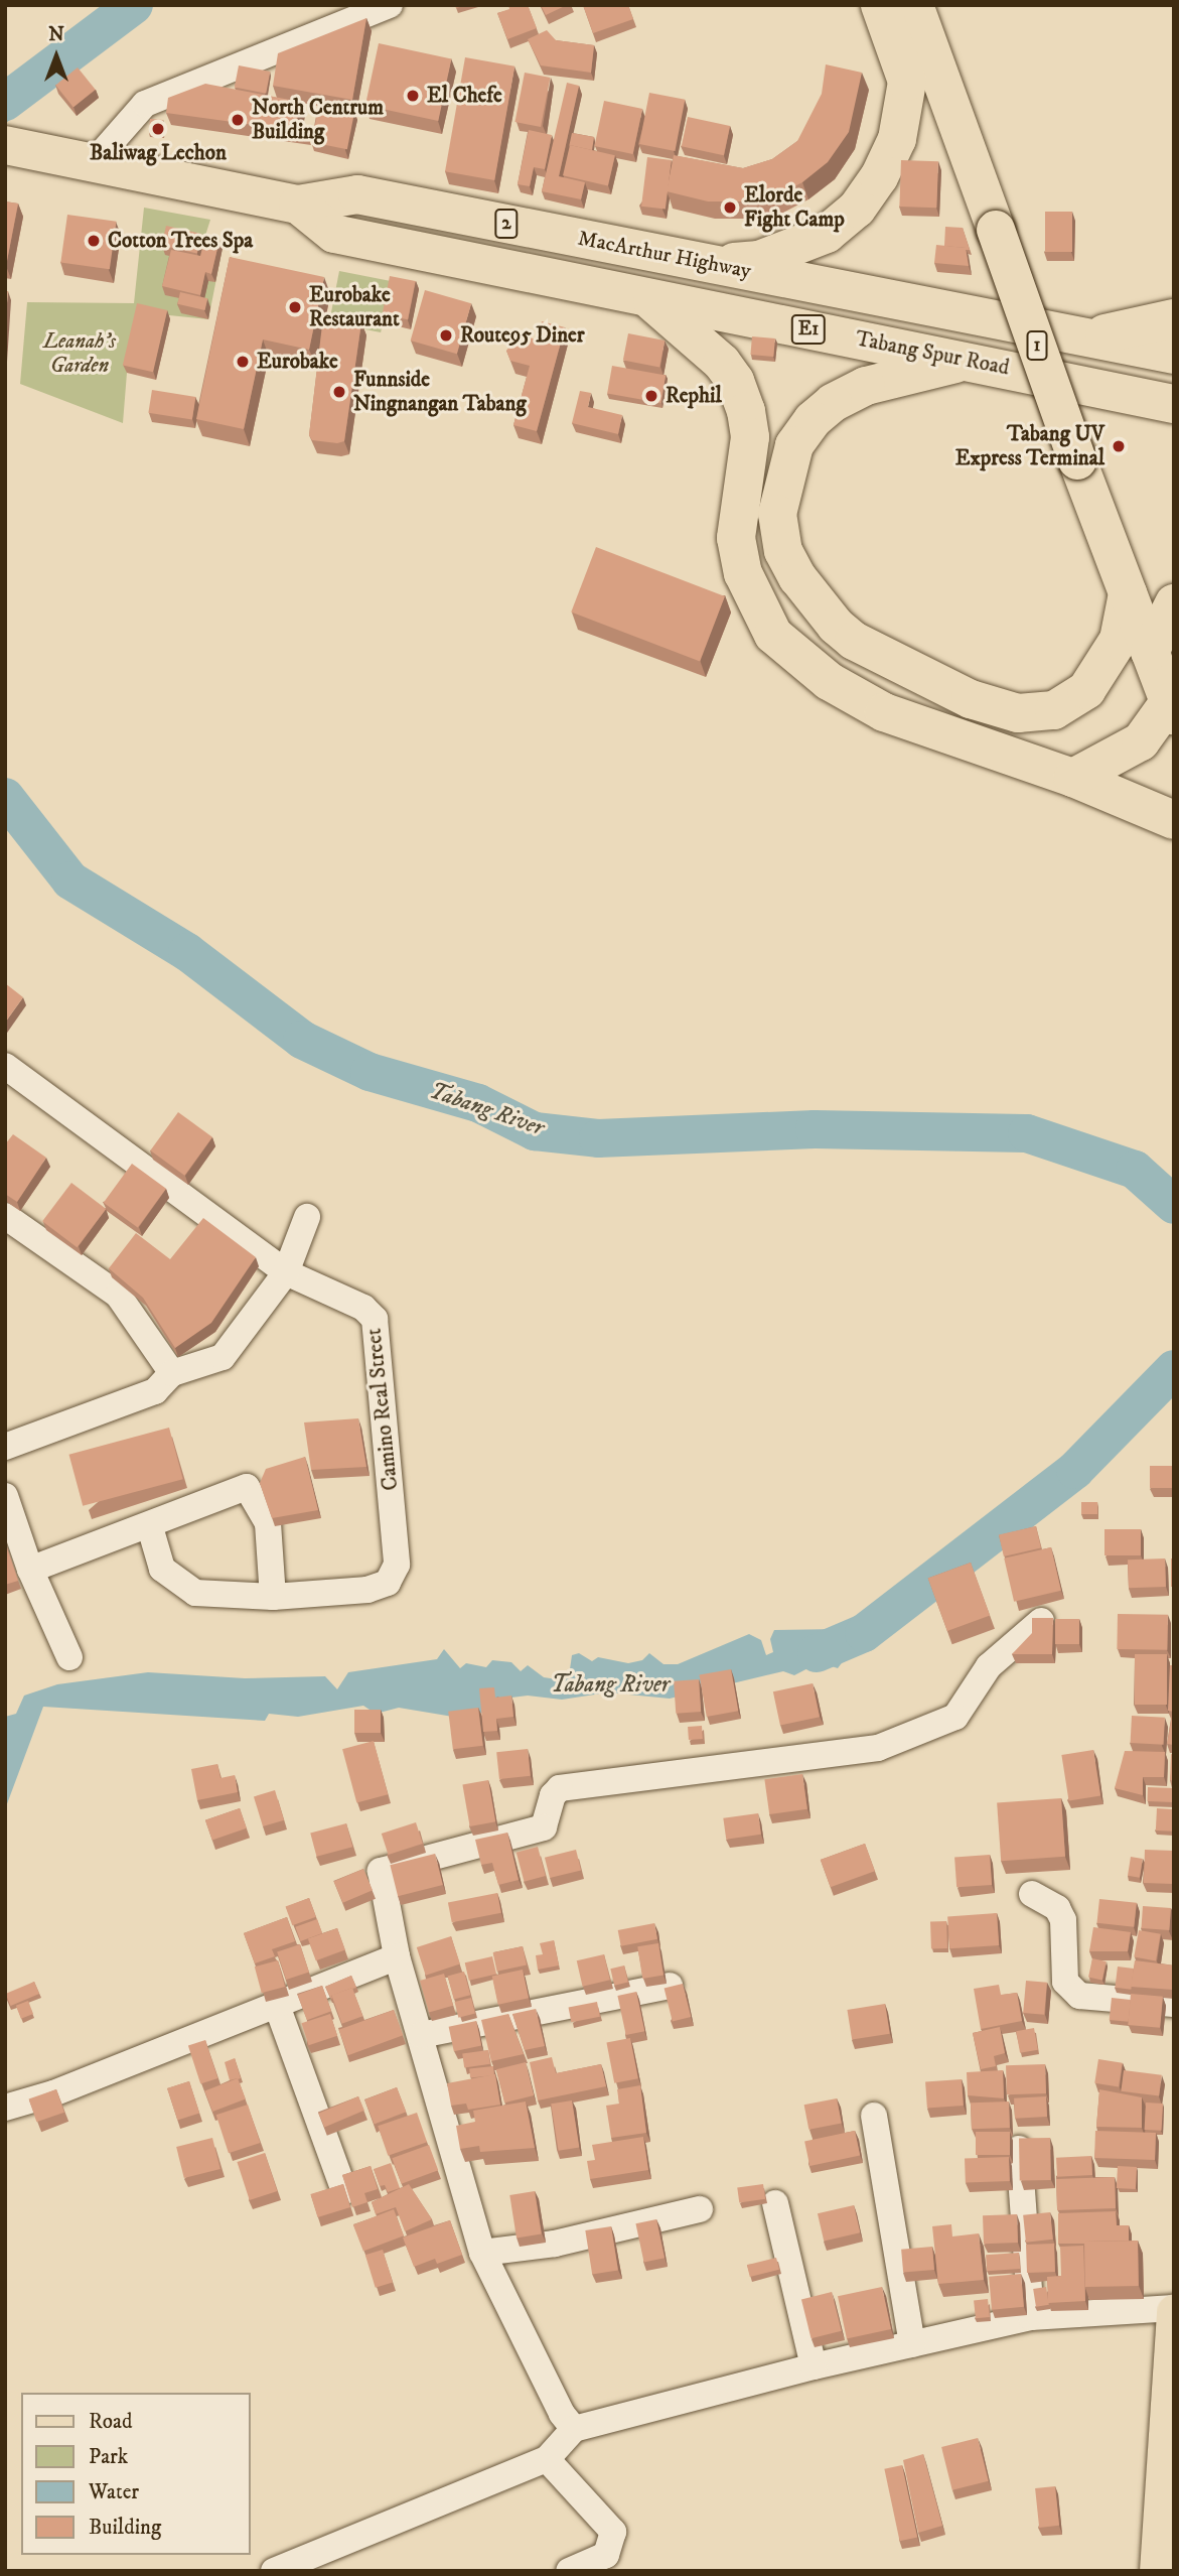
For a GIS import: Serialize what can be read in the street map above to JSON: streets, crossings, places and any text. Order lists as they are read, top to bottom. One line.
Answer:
{"streets":{"highway":["2","MacArthur Highway","E1","1","Tabang Spur Road"],"street":["Camino Real Street"]},"crossings":[["MacArthur Highway","Tabang Spur Road"]],"water":["Tabang River"],"parks":["Leanah's Garden"],"places":["El Chefe","North Centrum Building","Baliwag Lechon","Elorde Fight Camp","Cotton Trees Spa","Eurobake Restaurant","Route95 Diner","Eurobake","Funnside Ningnangan Tabang","Rephil","Tabang UV Express Terminal"],"legend":["Road","Park","Water","Building"],"north":"top"}
